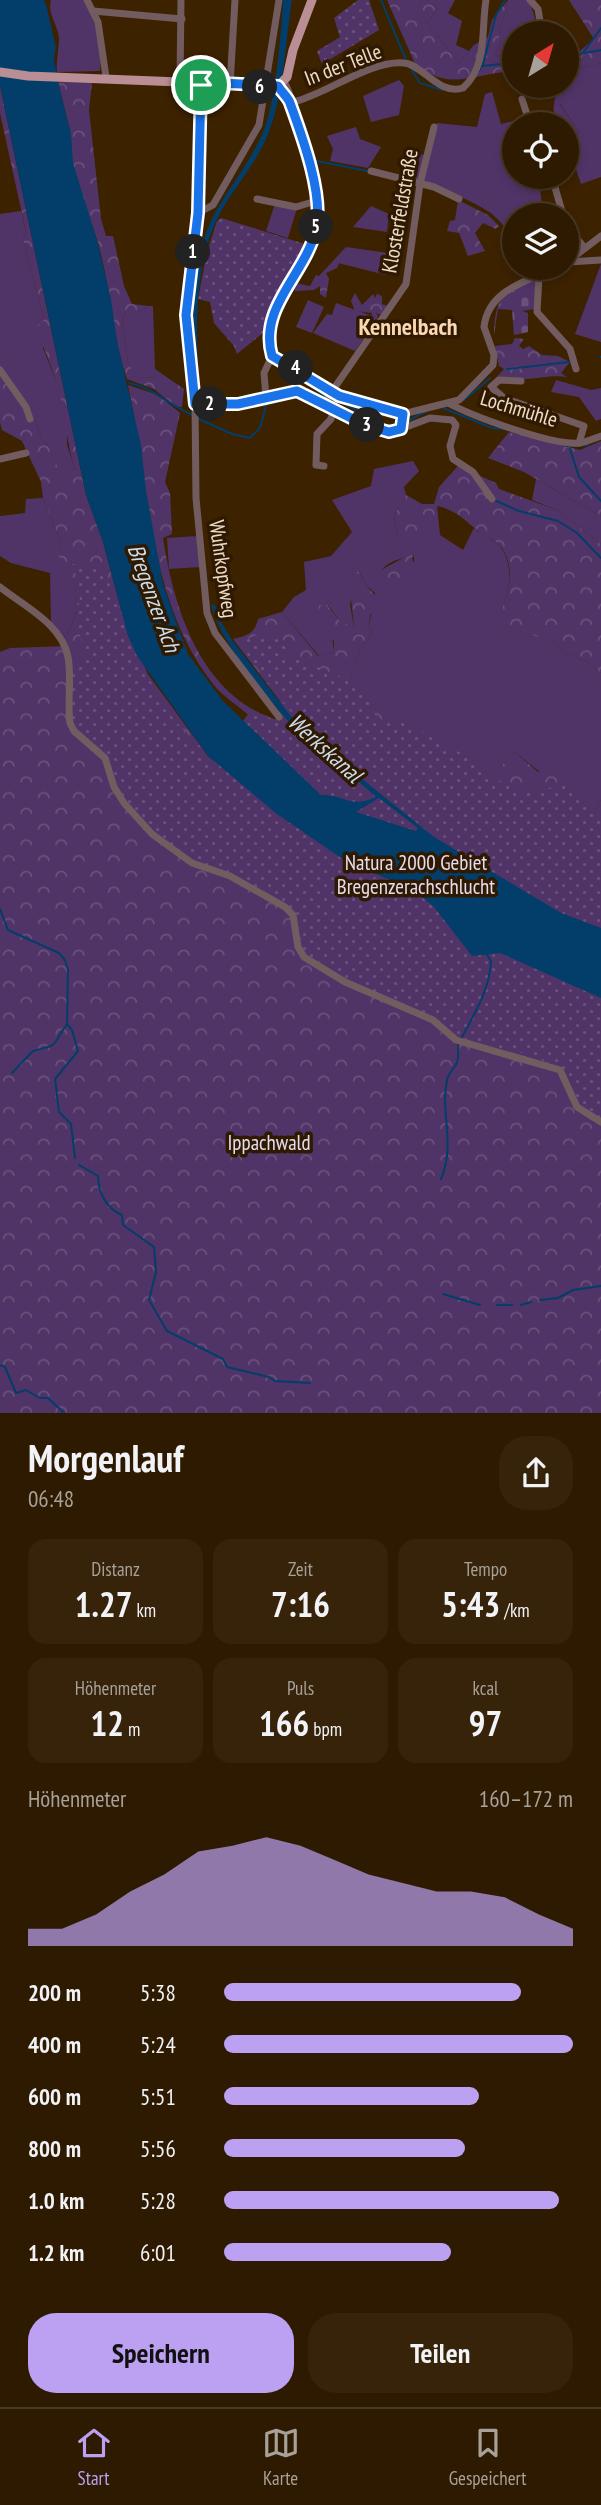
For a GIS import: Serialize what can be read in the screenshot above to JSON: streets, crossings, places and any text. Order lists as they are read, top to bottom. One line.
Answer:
{"streets":{"street":["In der Telle","Klosterfeldstraße","Lochmühle","Wuhrkopfweg"]},"districts":["Kennelbach"],"water":["Bregenzer Ach","Werkskanal"],"parks":["Natura 2000 Gebiet Bregenzerachschlucht","Ippachwald"],"north":"top right","page":{"pins":["6","5","1","4","2","3"],"heading":["Morgenlauf","06:48"],"stats":[["Distanz","1.27 km"],["Zeit","7:16"],["Tempo","5:43 /km"],["Höhenmeter","12 m"],["Puls","166 bpm"],["kcal","97"]],"chart":["Höhenmeter","160–172 m"],"list":[{"name":"200 m","note":"5:38"},{"name":"400 m","note":"5:24"},{"name":"600 m","note":"5:51"},{"name":"800 m","note":"5:56"},{"name":"1.0 km","note":"5:28"},{"name":"1.2 km","note":"6:01"}],"buttons":["Speichern","Teilen"],"tabs":["Start","Karte","Gespeichert"]}}
